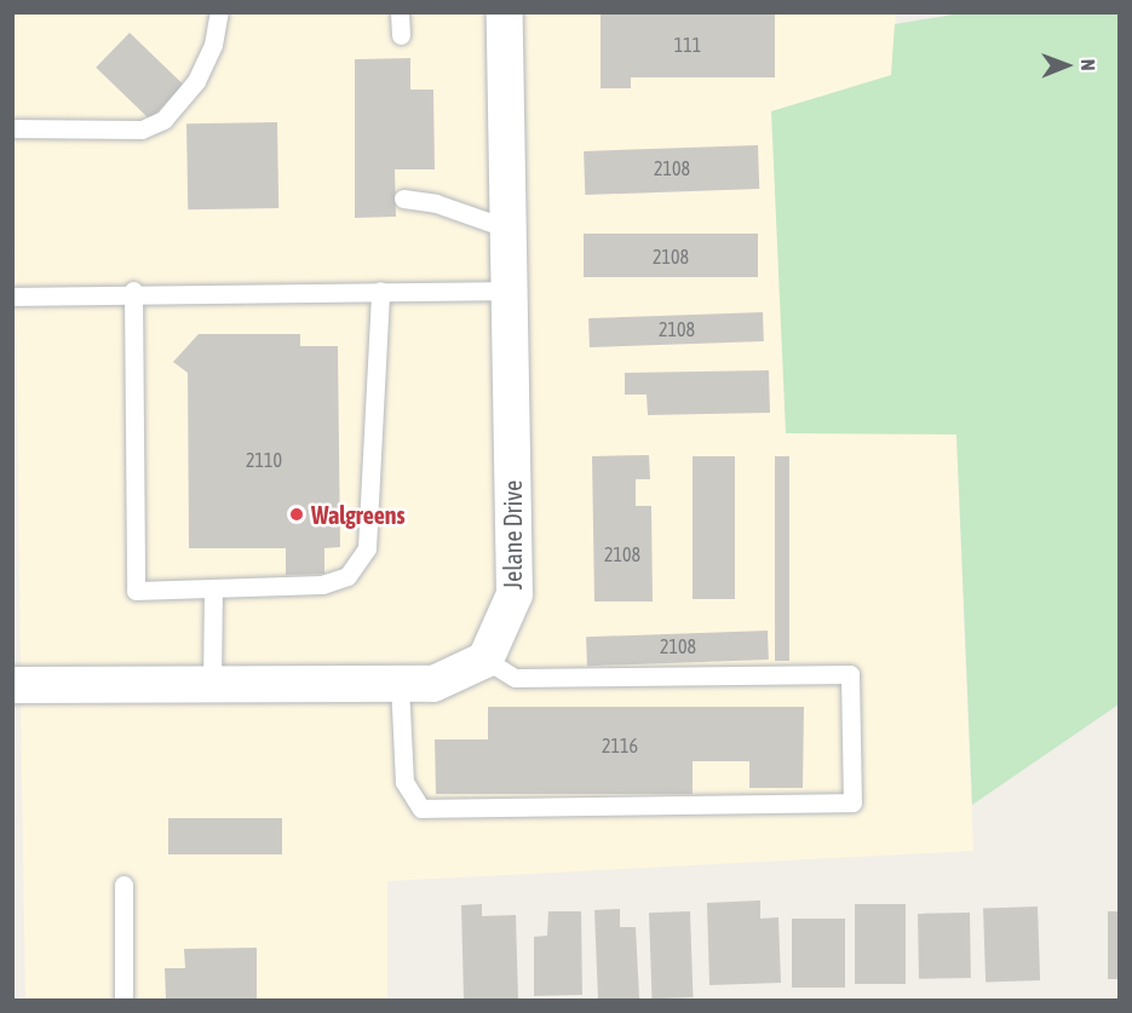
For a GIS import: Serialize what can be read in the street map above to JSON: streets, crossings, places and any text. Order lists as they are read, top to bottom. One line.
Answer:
{"streets":{"street":["Jelane Drive"]},"places":["Walgreens"],"house_numbers":["111","2108","2108","2108","2110","2108","2108","2116"],"north":"right"}
